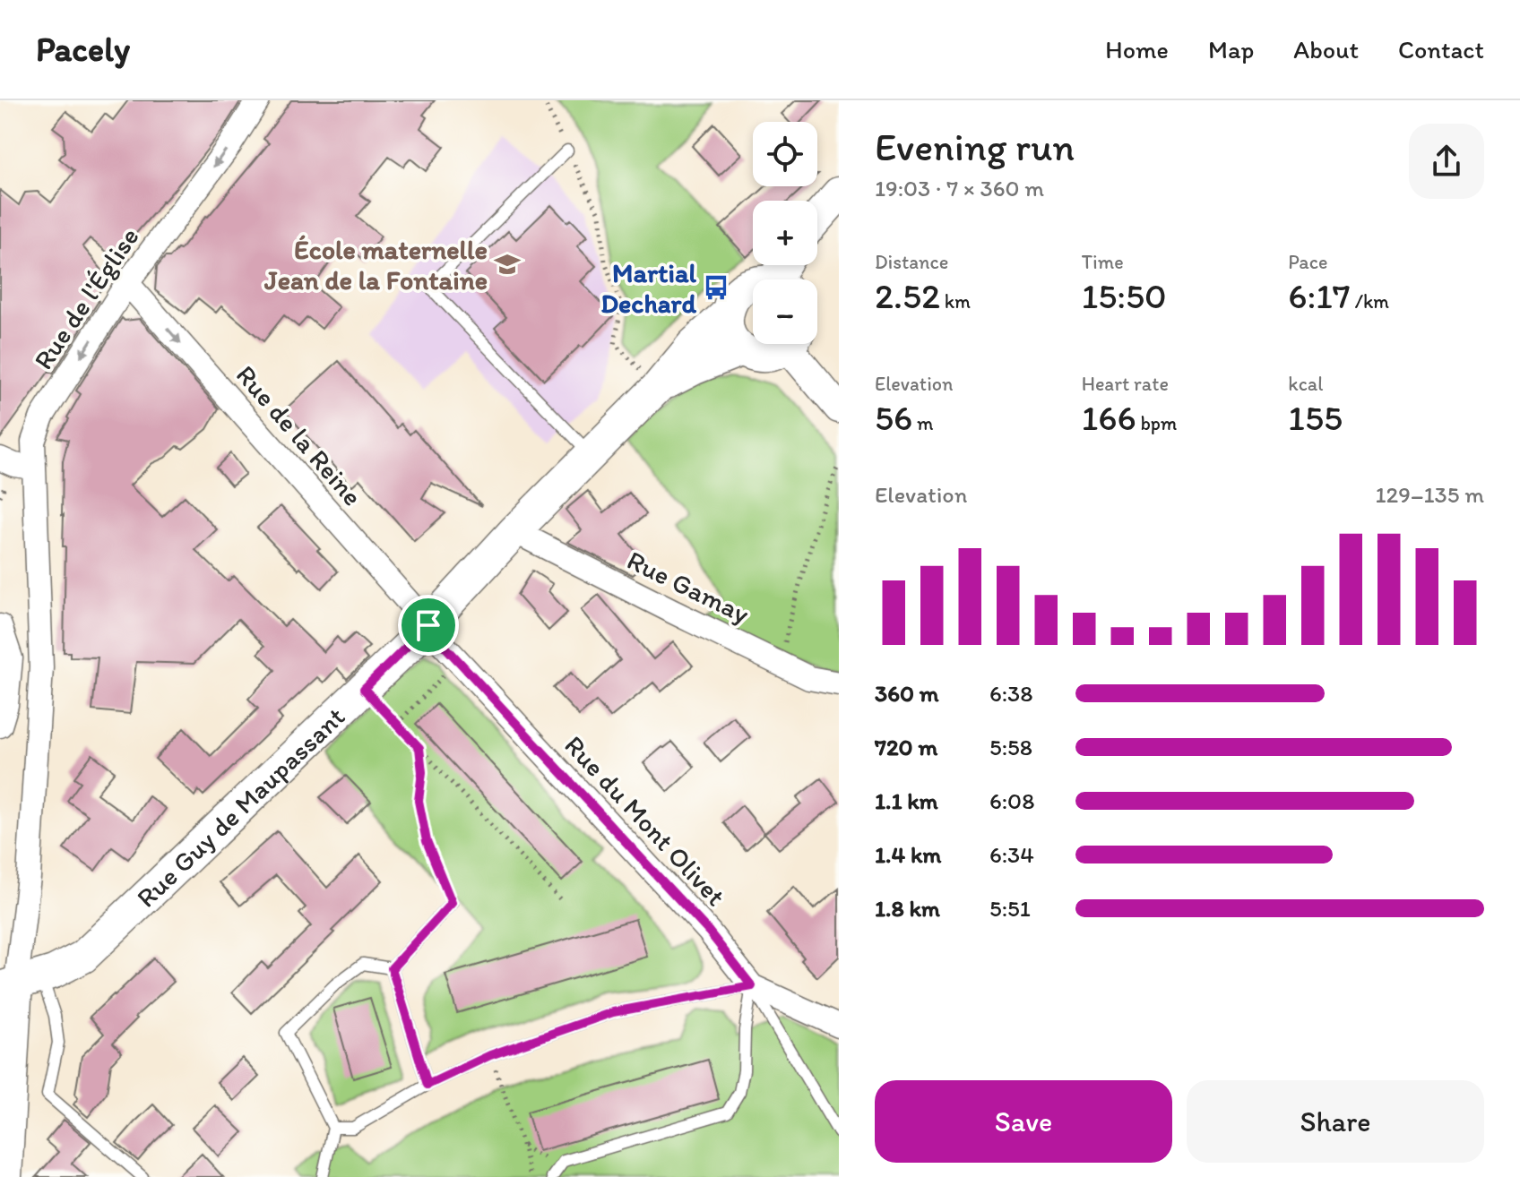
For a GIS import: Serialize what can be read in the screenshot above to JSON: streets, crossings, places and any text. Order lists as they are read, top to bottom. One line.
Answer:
{"streets":{"main road":["Rue Guy de Maupassant"],"street":["Rue de l'Église","Rue de la Reine","Rue Gamay","Rue du Mont Olivet"]},"crossings":[["Rue de l'Église","Rue de la Reine"],["Rue de l'Église","Rue Guy de Maupassant"],["Rue de la Reine","Rue Guy de Maupassant"],["Rue de la Reine","Rue du Mont Olivet"],["Rue Gamay","Rue Guy de Maupassant"],["Rue Guy de Maupassant","Rue du Mont Olivet"]],"one_way":["Rue de l'Église","Rue de la Reine"],"places":{"school or university":["École maternelle Jean de la Fontaine"],"bus stop":["Martial Dechard"]},"page":{"header":"Pacely","nav":["Home","Map","About","Contact"],"heading":["Evening run","19:03 · 7 × 360 m"],"map_buttons":["+","−"],"stats":[["Distance","2.52 km"],["Time","15:50"],["Pace","6:17 /km"],["Elevation","56 m"],["Heart rate","166 bpm"],["kcal","155"]],"chart":["Elevation","129–135 m"],"list":[{"name":"360 m","note":"6:38"},{"name":"720 m","note":"5:58"},{"name":"1.1 km","note":"6:08"},{"name":"1.4 km","note":"6:34"},{"name":"1.8 km","note":"5:51"}],"buttons":["Save","Share"]}}
